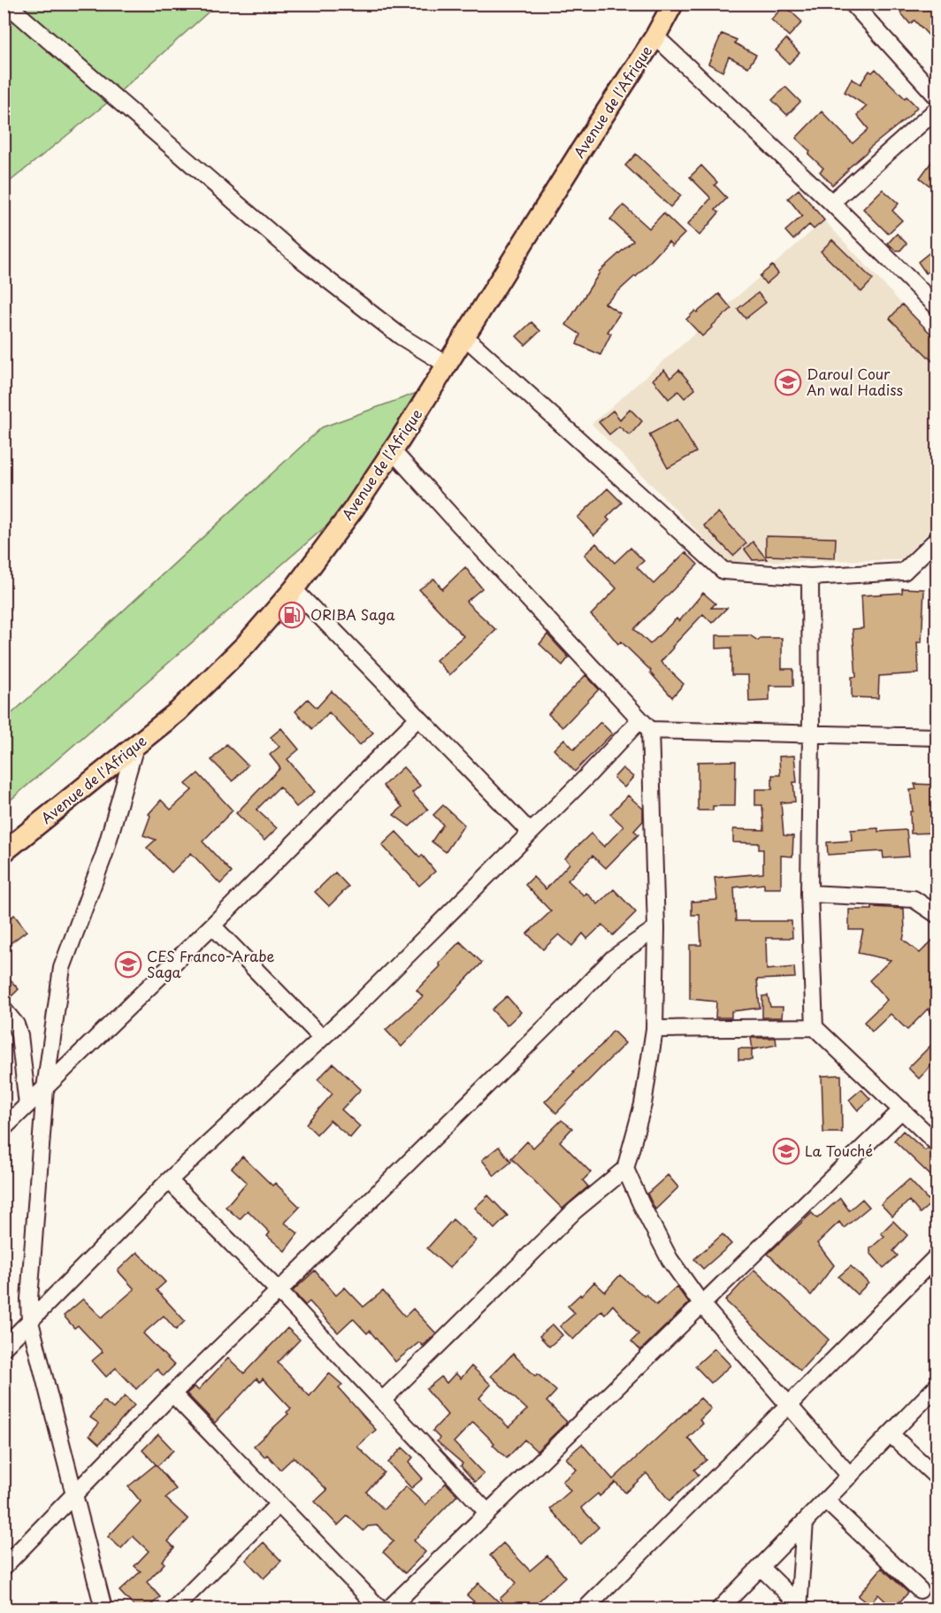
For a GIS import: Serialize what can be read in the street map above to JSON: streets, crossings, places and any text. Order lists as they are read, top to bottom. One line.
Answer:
{"streets":{"main road":["Avenue de l'Afrique"]},"places":{"school or university":["Daroul Cour An wal Hadiss","CES Franco-Arabe Saga","La Touché"],"fuel station":["ORIBA Saga"]}}
